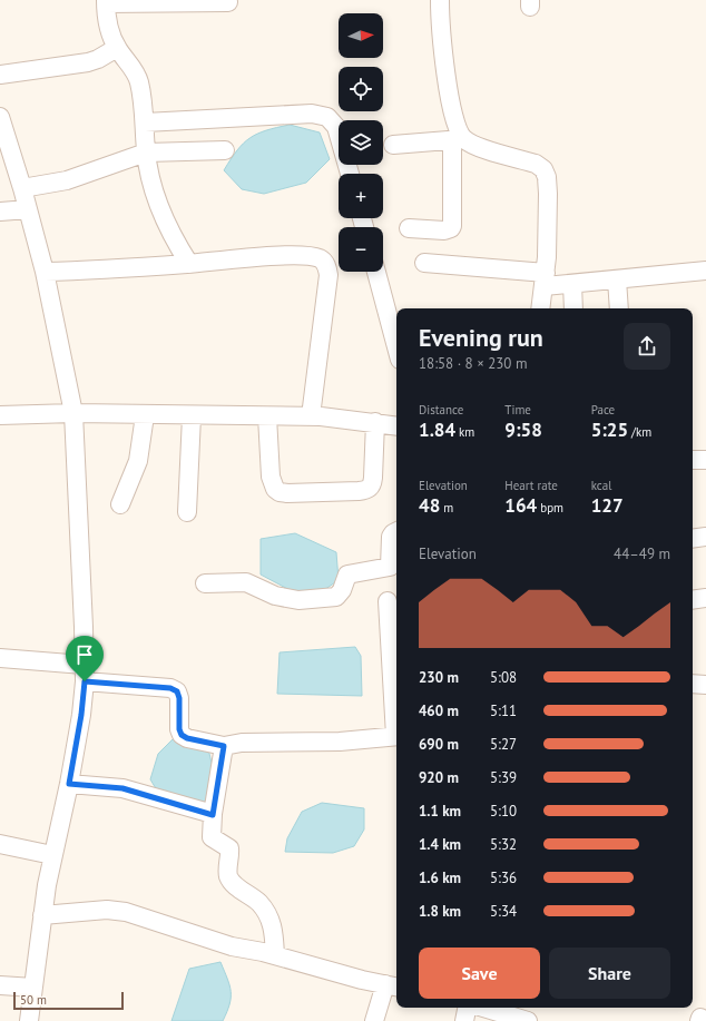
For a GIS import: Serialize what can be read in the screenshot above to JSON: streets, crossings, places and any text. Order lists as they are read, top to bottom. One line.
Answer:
{"scale_bar":"50 m","north":"right","page":{"map_buttons":["+","−"],"heading":["Evening run","18:58 · 8 × 230 m"],"stats":[["Distance","1.84 km"],["Time","9:58"],["Pace","5:25 /km"],["Elevation","48 m"],["Heart rate","164 bpm"],["kcal","127"]],"chart":["Elevation","44–49 m"],"list":[{"name":"230 m","note":"5:08"},{"name":"460 m","note":"5:11"},{"name":"690 m","note":"5:27"},{"name":"920 m","note":"5:39"},{"name":"1.1 km","note":"5:10"},{"name":"1.4 km","note":"5:32"},{"name":"1.6 km","note":"5:36"},{"name":"1.8 km","note":"5:34"}],"buttons":["Save","Share"],"scale":"50 m"}}
